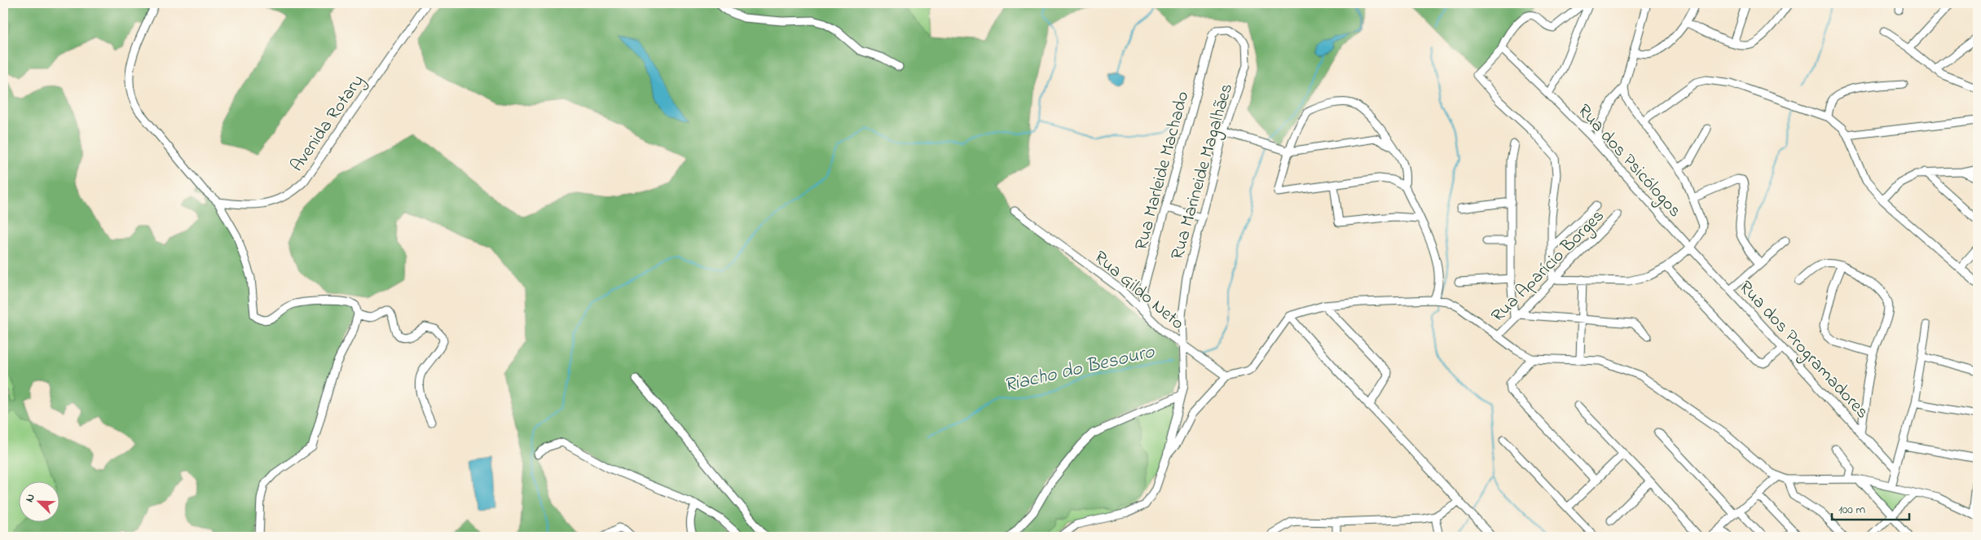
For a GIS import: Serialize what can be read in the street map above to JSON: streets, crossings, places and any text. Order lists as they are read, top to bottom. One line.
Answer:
{"streets":{"street":["Avenida Rotary","Rua dos Psicólogos","Rua Marleide Machado","Rua Marineide Magalhães","Rua Aparício Borges","Rua Gildo Neto","Rua dos Programadores"]},"crossings":[["Rua dos Psicólogos","Rua dos Programadores"],["Rua Marleide Machado","Rua Marineide Magalhães"],["Rua Marleide Machado","Rua Gildo Neto"],["Rua Marineide Magalhães","Rua Gildo Neto"]],"water":["Riacho do Besouro"],"scale_bar":"100 m","north":"top left"}
